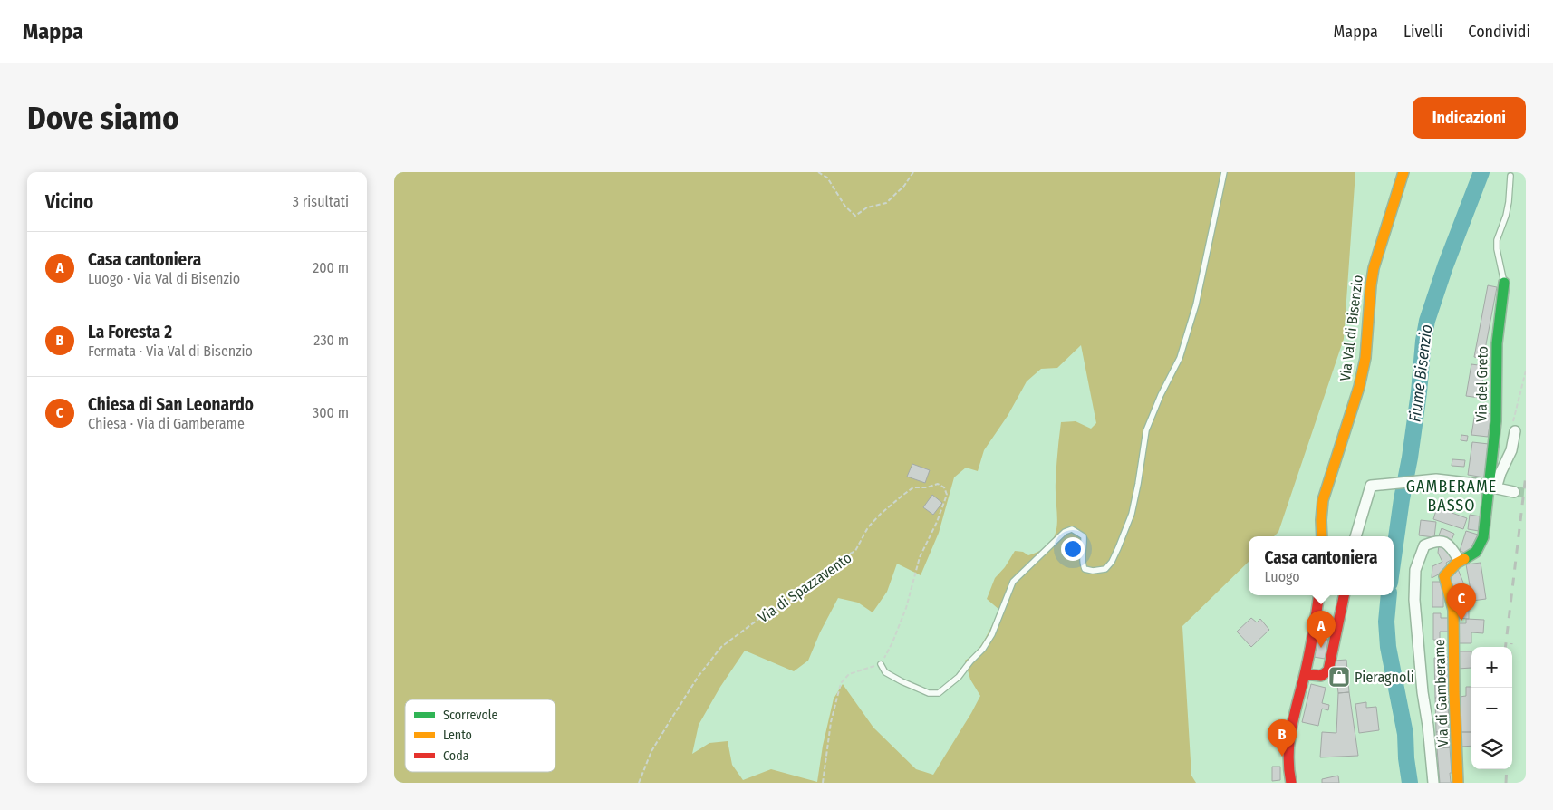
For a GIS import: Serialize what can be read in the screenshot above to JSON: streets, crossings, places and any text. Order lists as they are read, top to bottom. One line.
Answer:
{"streets":{"street":["Via Val di Bisenzio","Via del Greto","Via di Gamberame"],"path":["Via di Spazzavento"]},"crossings":[["Via del Greto","Via di Gamberame"]],"districts":["GAMBERAME BASSO"],"water":["Fiume Bisenzio"],"places":{"shop":["Pieragnoli"]},"legend":["Scorrevole","Lento","Coda"],"page":{"header":"Mappa","nav":["Mappa","Livelli","Condividi"],"buttons":"Indicazioni","title":"Dove siamo","heading":["Vicino","3 risultati"],"list":[{"mark":"A","name":"Casa cantoniera","note":"Luogo · Via Val di Bisenzio","value":"200 m"},{"mark":"B","name":"La Foresta 2","note":"Fermata · Via Val di Bisenzio","value":"230 m"},{"mark":"C","name":"Chiesa di San Leonardo","note":"Chiesa · Via di Gamberame","value":"300 m"}],"popup":["Casa cantoniera","Luogo"],"pins":["C","A","B"],"map_buttons":["+","−"]}}
